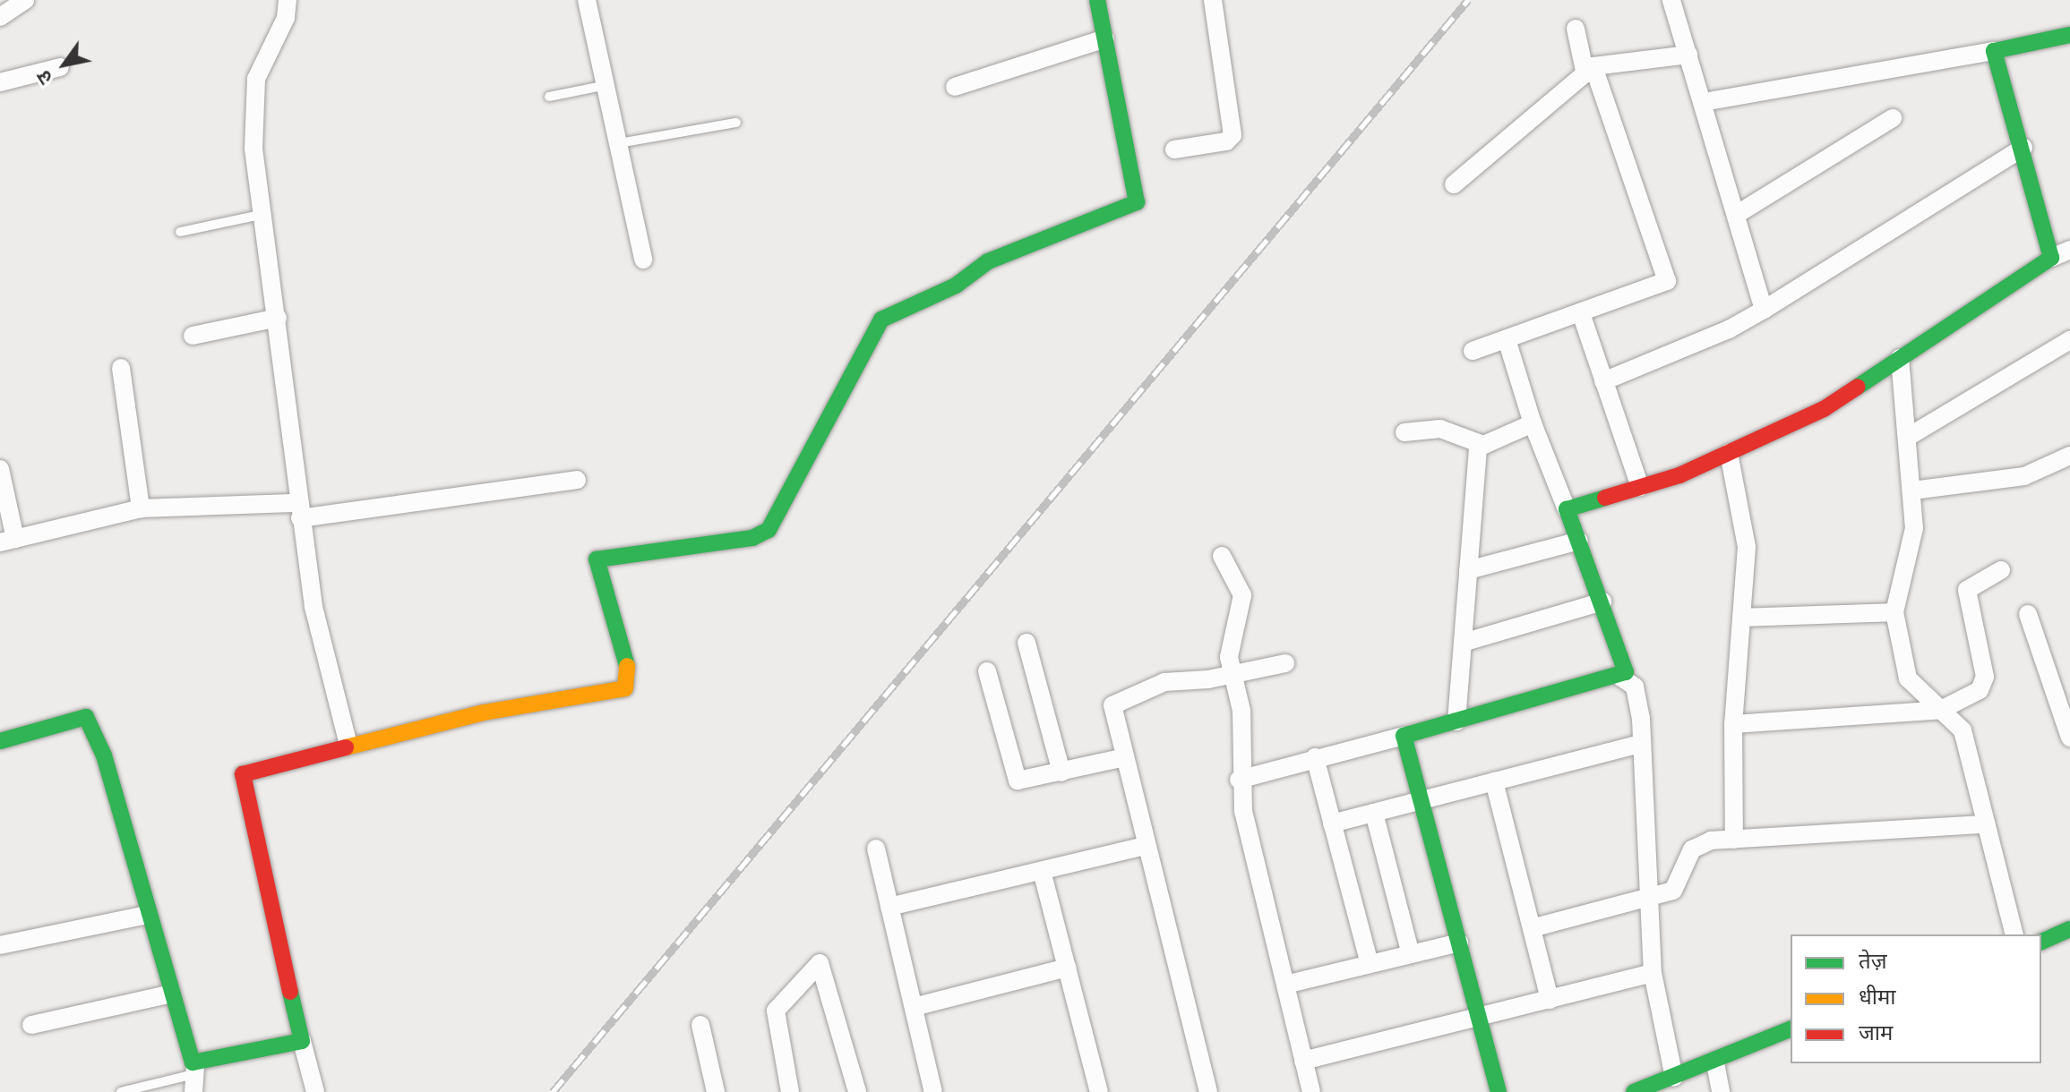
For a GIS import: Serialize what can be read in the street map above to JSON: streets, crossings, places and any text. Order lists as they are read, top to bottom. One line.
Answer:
{"legend":["तेज़","धीमा","जाम"],"north":"bottom left"}
